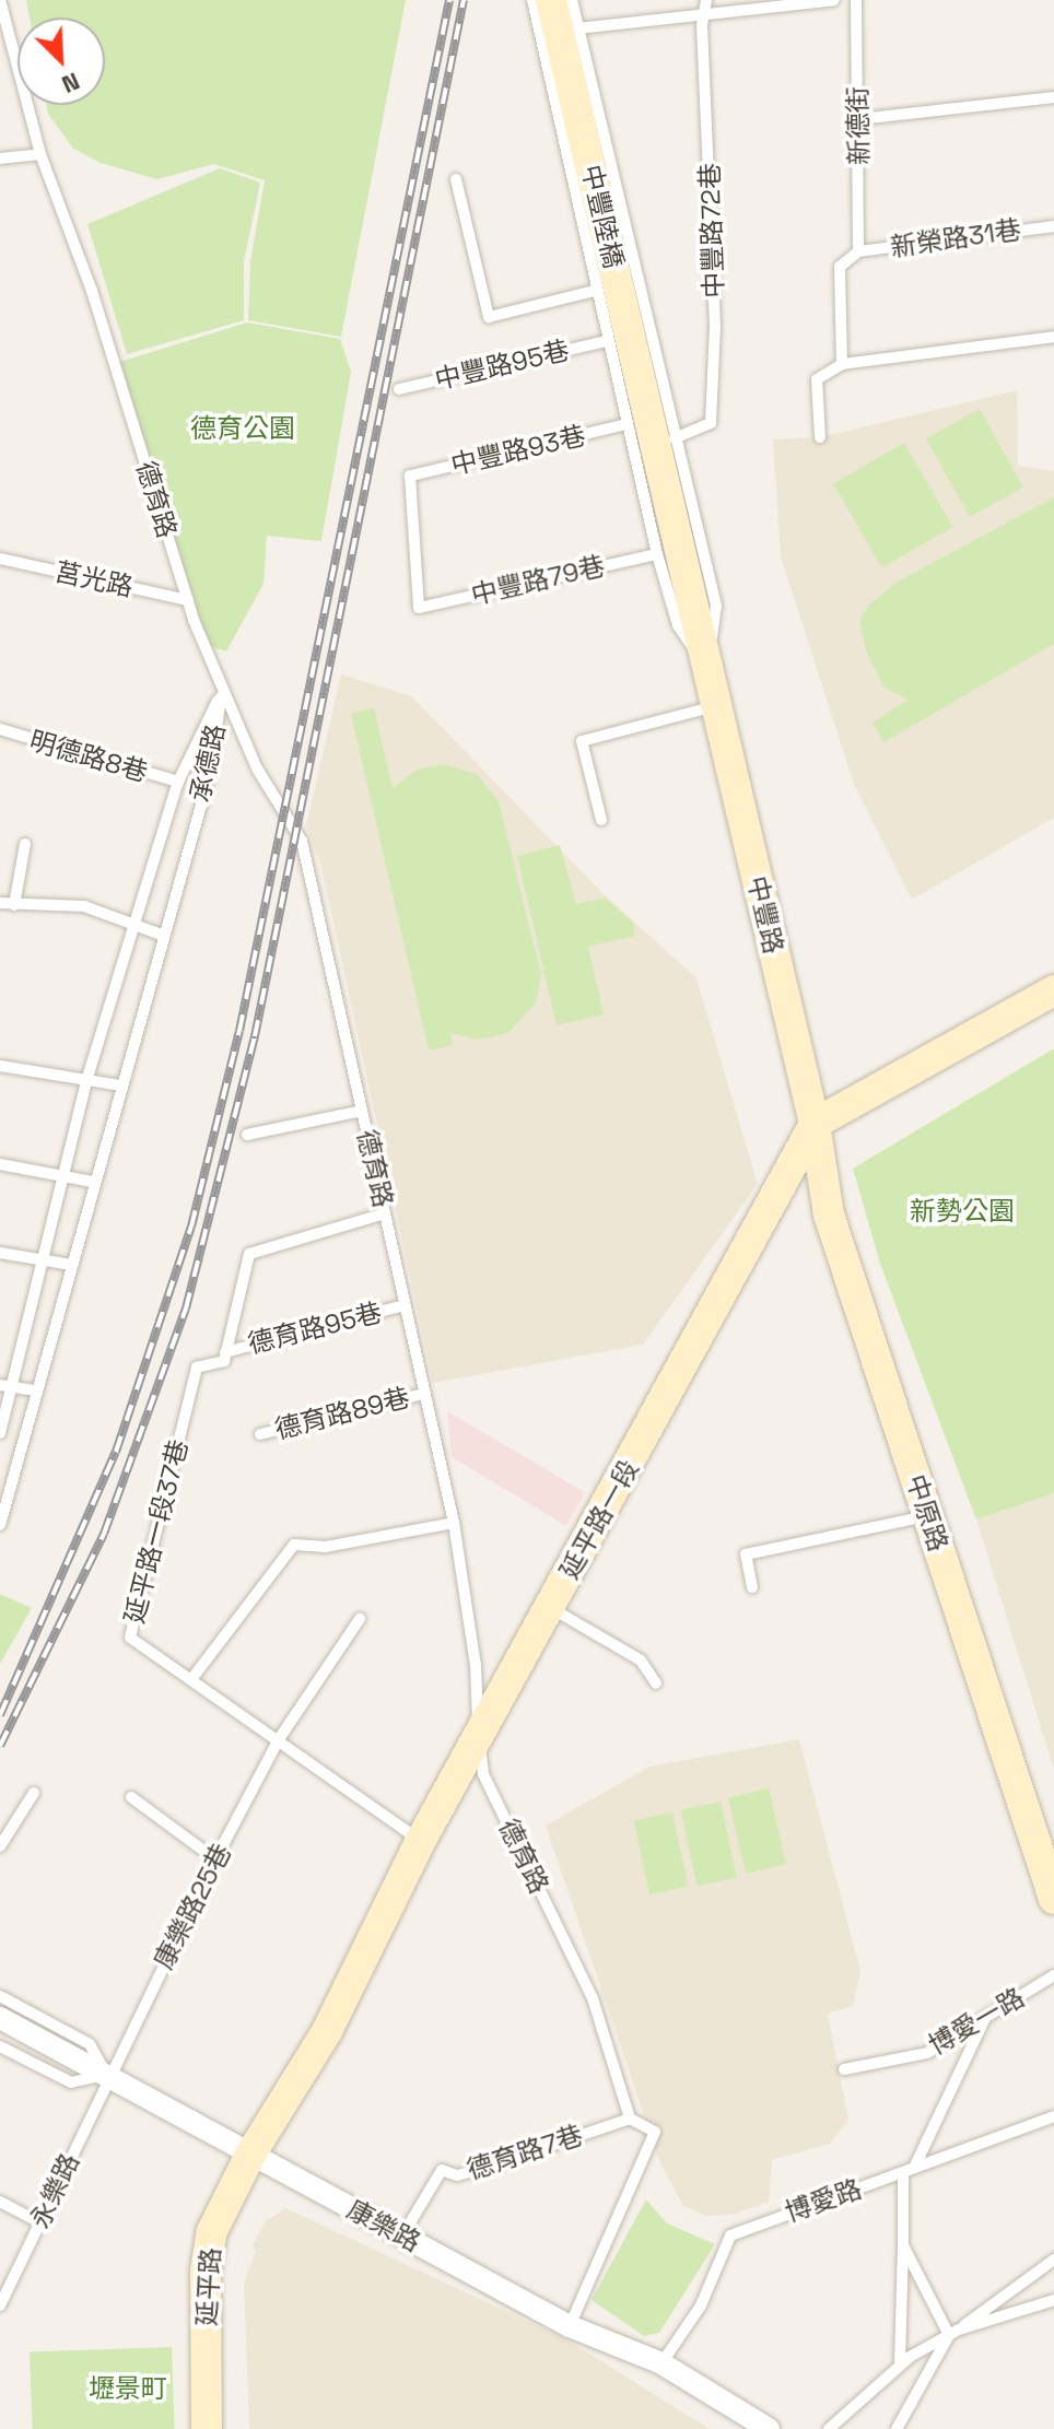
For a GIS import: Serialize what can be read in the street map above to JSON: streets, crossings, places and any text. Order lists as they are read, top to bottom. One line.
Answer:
{"streets":{"main road":["中豐陸橋","中豐路","中原路","延平路一段","延平路"],"street":["康樂路"],"lane":["新德街","中豐路72巷","新榮路31巷","中豐路95巷","中豐路93巷","德育路","莒光路","中豐路79巷","明德路8巷","承德路","德育路95巷","德育路89巷","延平路一段37巷","康樂路25巷","博愛一路","德育路7巷","永樂路","博愛路"]},"crossings":[["新德街","新榮路31巷"],["中豐陸橋","中豐路72巷"],["中豐陸橋","中豐路93巷"],["中豐陸橋","中豐路"],["中豐路72巷","中豐路93巷"],["中豐路72巷","中豐路"],["中豐路93巷","中豐路79巷"],["中豐路93巷","中豐路"],["德育路","莒光路"],["德育路","承德路"],["德育路","德育路95巷"],["德育路","德育路89巷"],["德育路","延平路一段"],["德育路","德育路7巷"],["德育路","康樂路"],["明德路8巷","承德路"],["中豐路","中原路"],["中豐路","延平路一段"],["德育路95巷","延平路一段37巷"],["中原路","延平路一段"],["延平路一段","延平路一段37巷"],["延平路一段","康樂路"],["延平路一段","延平路"],["延平路一段37巷","康樂路25巷"],["康樂路25巷","永樂路"],["康樂路25巷","康樂路"],["德育路7巷","康樂路"],["永樂路","康樂路"],["博愛路","康樂路"],["康樂路","延平路"]],"parks":["德育公園","新勢公園","壢景町"],"north":"bottom right"}
